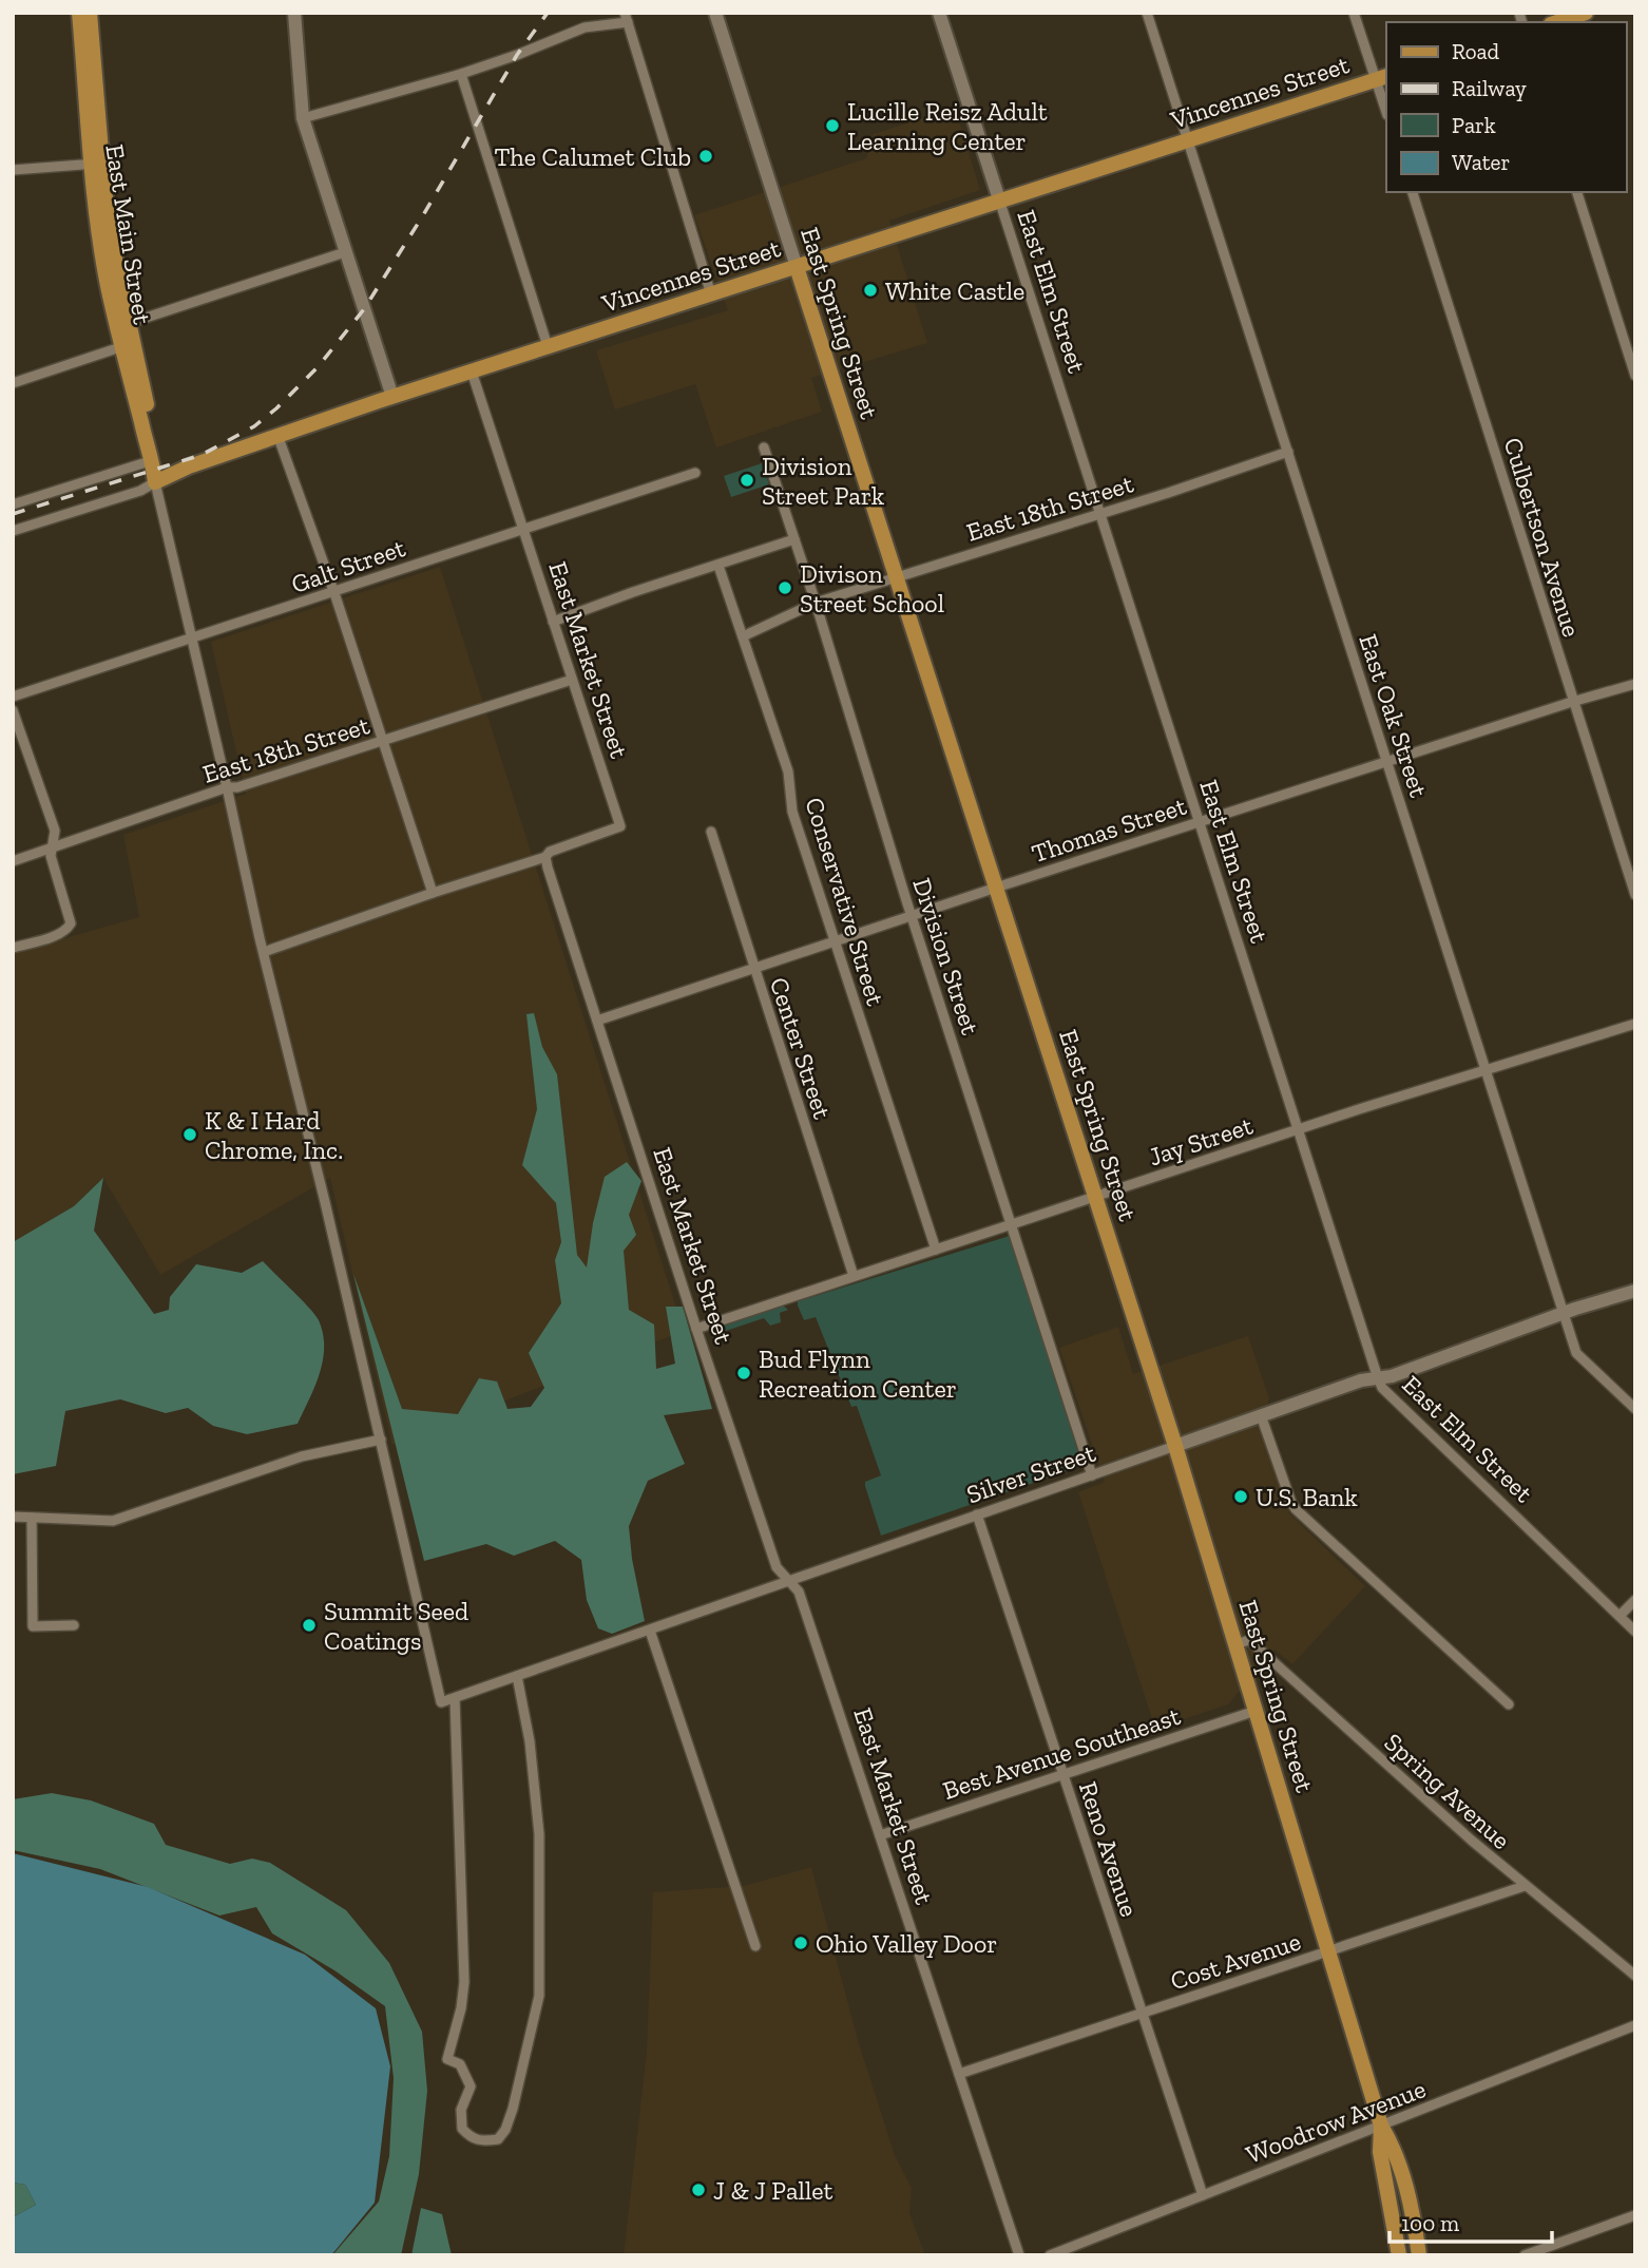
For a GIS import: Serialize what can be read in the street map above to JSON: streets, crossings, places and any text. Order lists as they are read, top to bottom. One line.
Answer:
{"streets":{"main road":["Vincennes Street","East Main Street","East Elm Street","East Spring Street","Silver Street"],"street":["East 18th Street","Culbertson Avenue","Galt Street","East Market Street","East Oak Street","Thomas Street","Conservative Street","Division Street","Center Street","Jay Street","Best Avenue Southeast","Spring Avenue","Reno Avenue","Cost Avenue","Woodrow Avenue"]},"crossings":[["Vincennes Street","East Main Street"],["Vincennes Street","East Elm Street"],["Vincennes Street","East Spring Street"],["Vincennes Street","East Market Street"],["Vincennes Street","East Oak Street"],["East Elm Street","East 18th Street"],["East Elm Street","Thomas Street"],["East Elm Street","Jay Street"],["East Elm Street","Silver Street"],["East Spring Street","East 18th Street"],["East Spring Street","Thomas Street"],["East Spring Street","Jay Street"],["East Spring Street","Silver Street"],["East Spring Street","Best Avenue Southeast"],["East Spring Street","Spring Avenue"],["East Spring Street","Cost Avenue"],["East Spring Street","Woodrow Avenue"],["East 18th Street","East Market Street"],["East 18th Street","East Oak Street"],["East 18th Street","Conservative Street"],["East 18th Street","Division Street"],["Culbertson Avenue","Thomas Street"],["Galt Street","East Market Street"],["East Market Street","Thomas Street"],["East Market Street","Jay Street"],["East Market Street","Silver Street"],["East Market Street","Best Avenue Southeast"],["East Market Street","Cost Avenue"],["East Oak Street","Thomas Street"],["East Oak Street","Jay Street"],["East Oak Street","Silver Street"],["Thomas Street","Conservative Street"],["Thomas Street","Division Street"],["Thomas Street","Center Street"],["Conservative Street","Jay Street"],["Division Street","Jay Street"],["Division Street","Silver Street"],["Center Street","Jay Street"],["Silver Street","Reno Avenue"],["Best Avenue Southeast","Reno Avenue"],["Spring Avenue","Cost Avenue"],["Reno Avenue","Cost Avenue"],["Reno Avenue","Woodrow Avenue"]],"places":["Lucille Reisz Adult Learning Center","The Calumet Club","White Castle","Division Street Park","Divison Street School","K & I Hard Chrome, Inc.","Bud Flynn Recreation Center","U.S. Bank","Summit Seed Coatings","Ohio Valley Door","J & J Pallet"],"legend":["Road","Railway","Park","Water"],"scale_bar":"100 m"}
